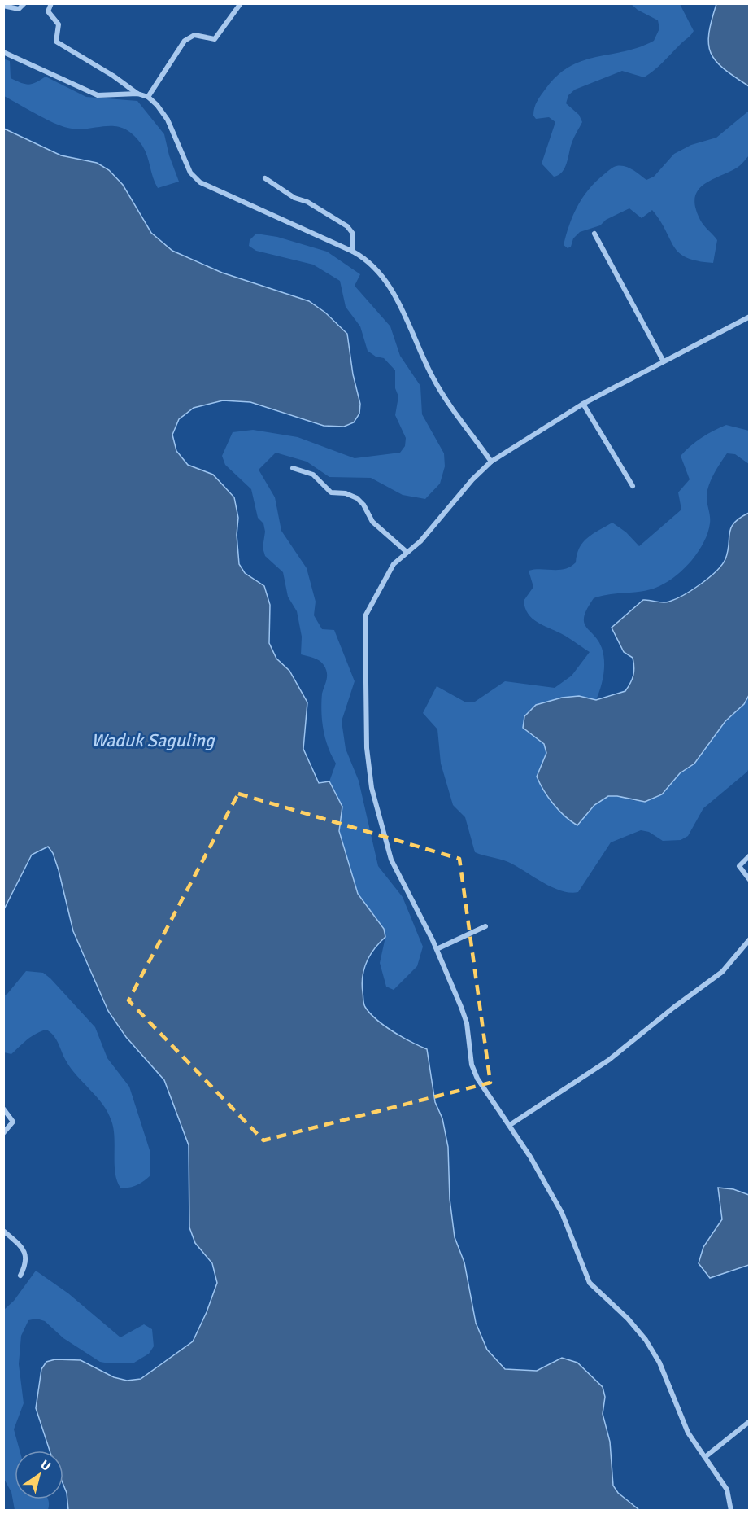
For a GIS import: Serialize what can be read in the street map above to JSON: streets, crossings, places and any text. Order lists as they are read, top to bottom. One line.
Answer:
{"water":["Waduk Saguling"],"north":"top right"}
